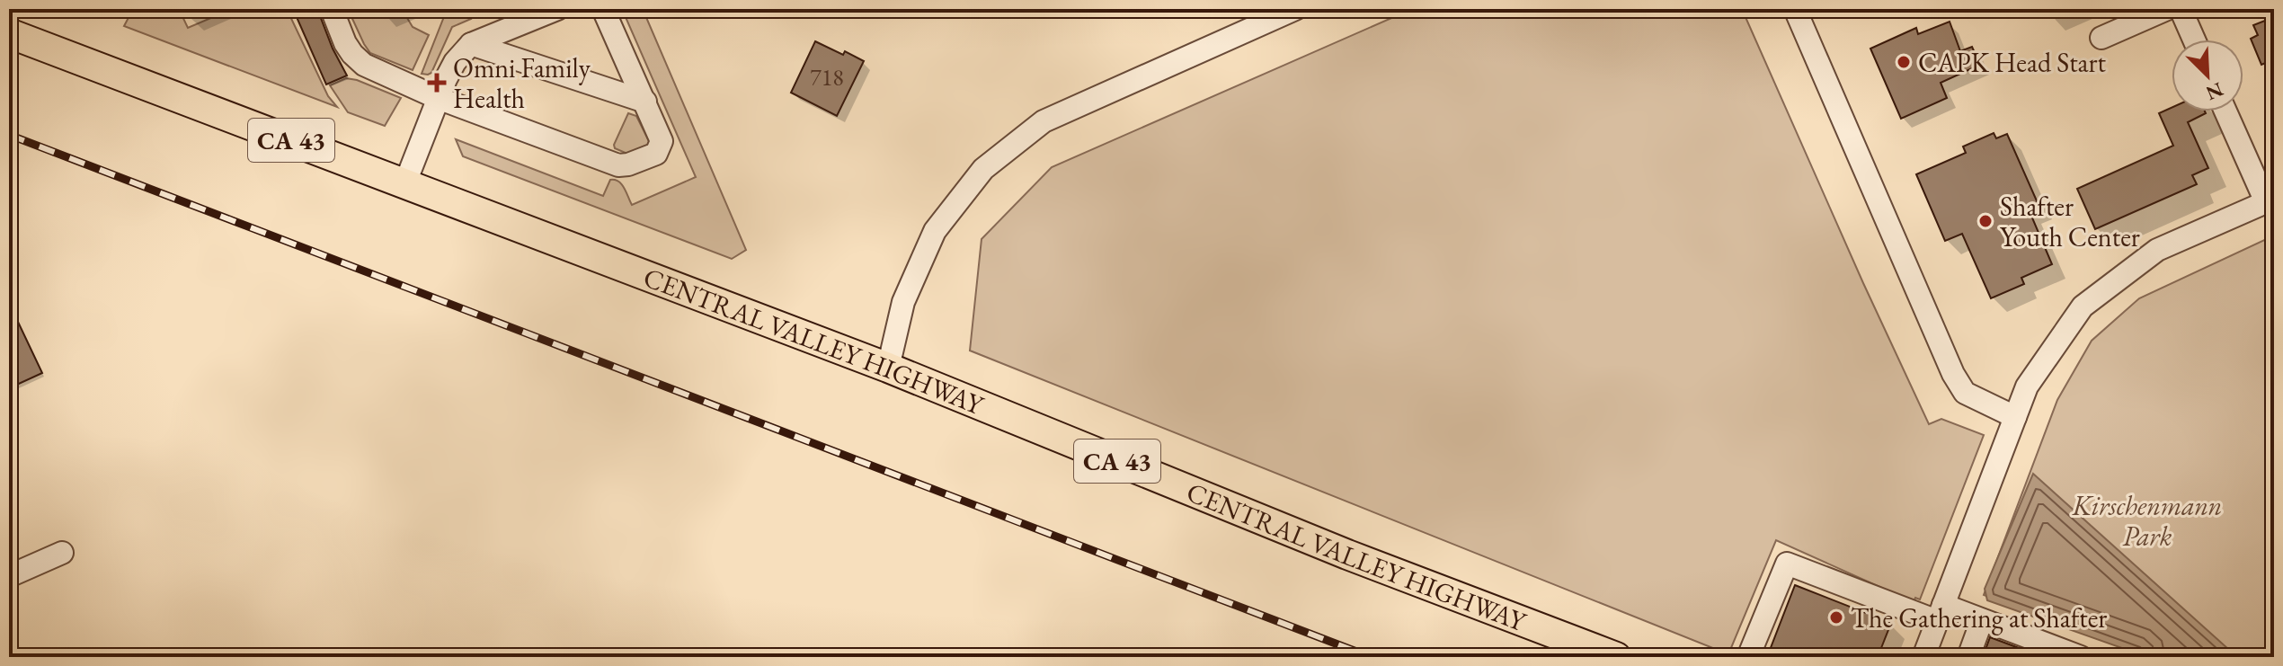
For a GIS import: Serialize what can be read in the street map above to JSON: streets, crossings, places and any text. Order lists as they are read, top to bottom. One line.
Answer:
{"streets":{"main road":["CA 43","CENTRAL VALLEY HIGHWAY"]},"parks":["Kirschenmann Park"],"places":{"other":["CAPK Head Start","Shafter Youth Center","The Gathering at Shafter"],"health":["Omni Family Health"]},"house_numbers":["718"],"north":"bottom right"}
